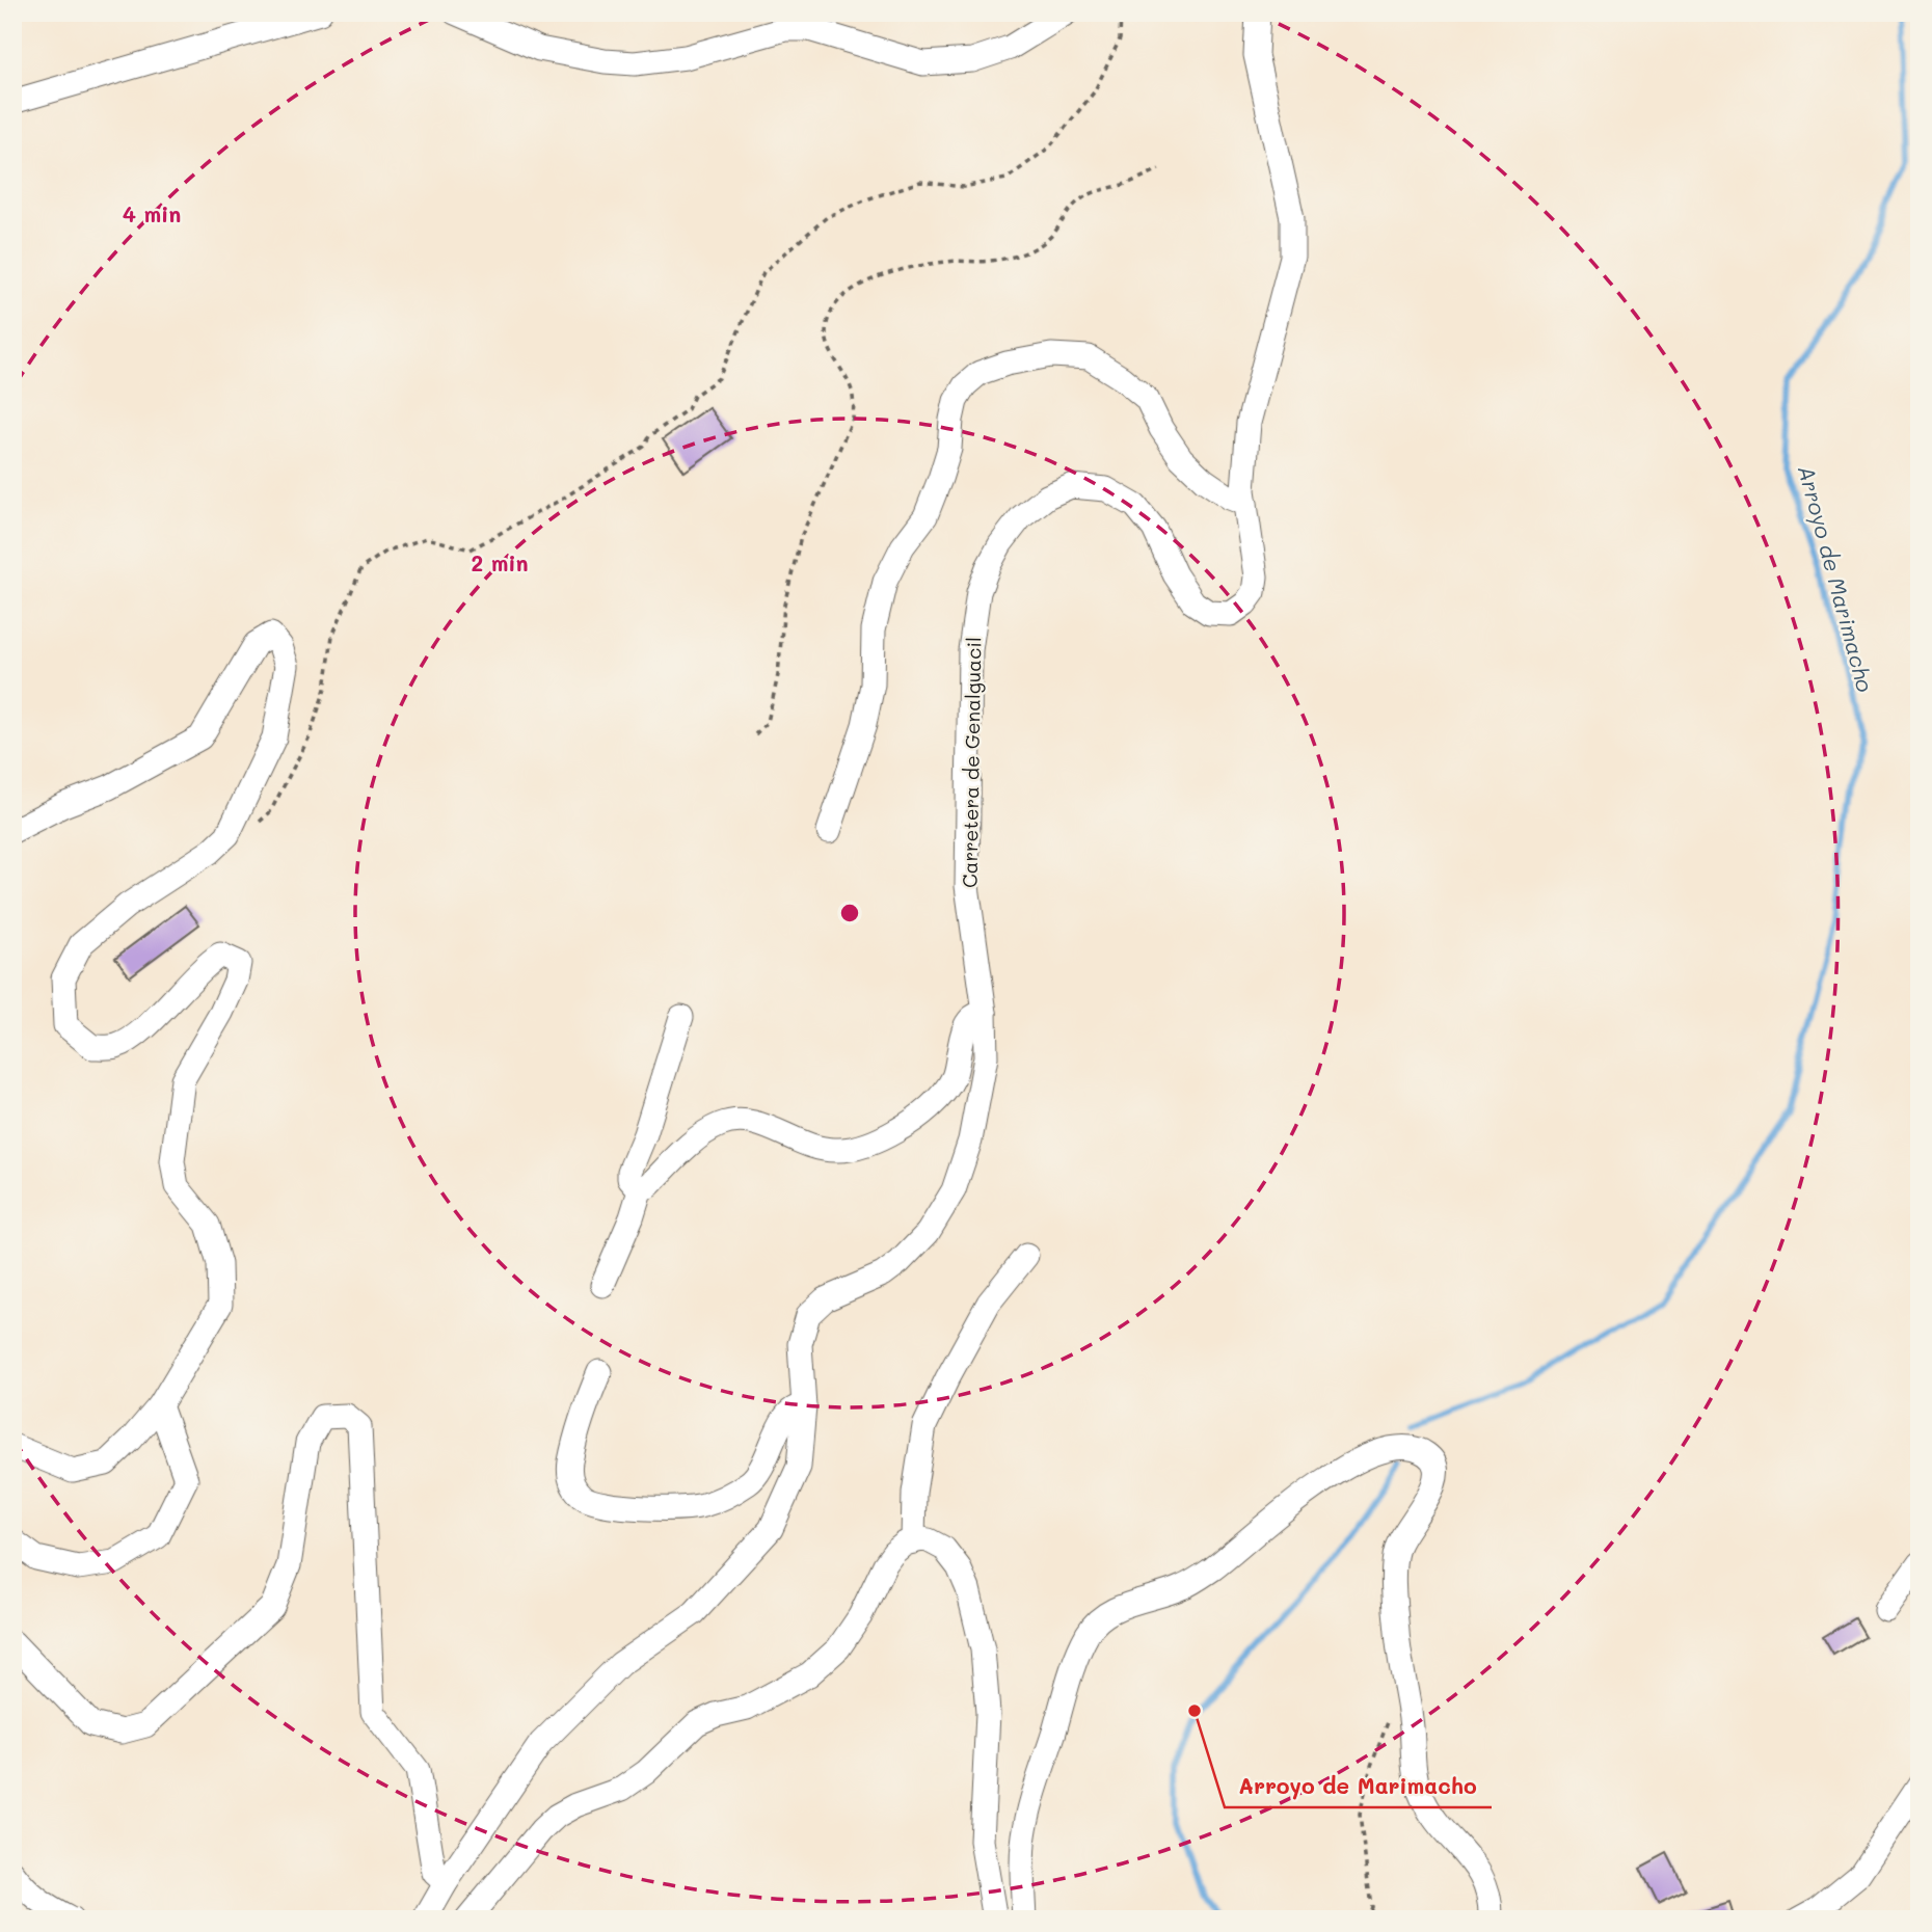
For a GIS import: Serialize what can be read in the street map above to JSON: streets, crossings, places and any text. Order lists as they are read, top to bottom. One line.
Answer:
{"streets":{"street":["Carretera de Genalguacil"]},"water":["Arroyo de Marimacho"],"places":["Arroyo de Marimacho"],"rings":["4 min","2 min"]}
